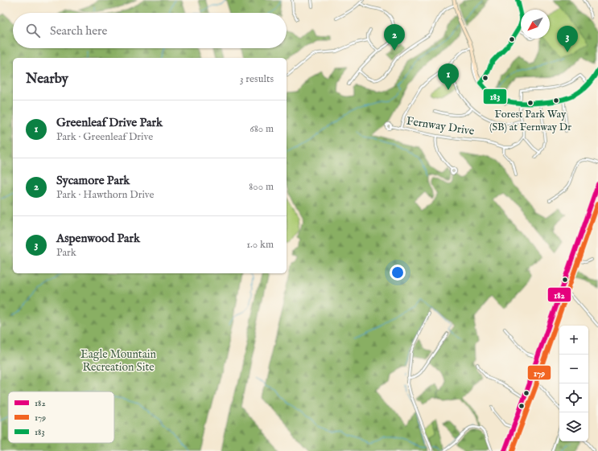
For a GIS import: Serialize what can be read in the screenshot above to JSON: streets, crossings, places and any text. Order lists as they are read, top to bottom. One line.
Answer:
{"streets":{"street":["Fernway Drive"]},"parks":["Eagle Mountain Recreation Site"],"places":["Forest Park Way (SB) at Fernway Dr"],"lines":["transit line 183","transit line 182","transit line 179"],"legend":["182","179","183"],"north":"bottom left","page":{"search":"Search here","pins":["2","3","1"],"heading":["Nearby","3 results"],"list":[{"mark":"1","name":"Greenleaf Drive Park","note":"Park · Greenleaf Drive","value":"680 m"},{"mark":"2","name":"Sycamore Park","note":"Park · Hawthorn Drive","value":"800 m"},{"mark":"3","name":"Aspenwood Park","note":"Park","value":"1.0 km"}],"map_buttons":["+","−"]}}
